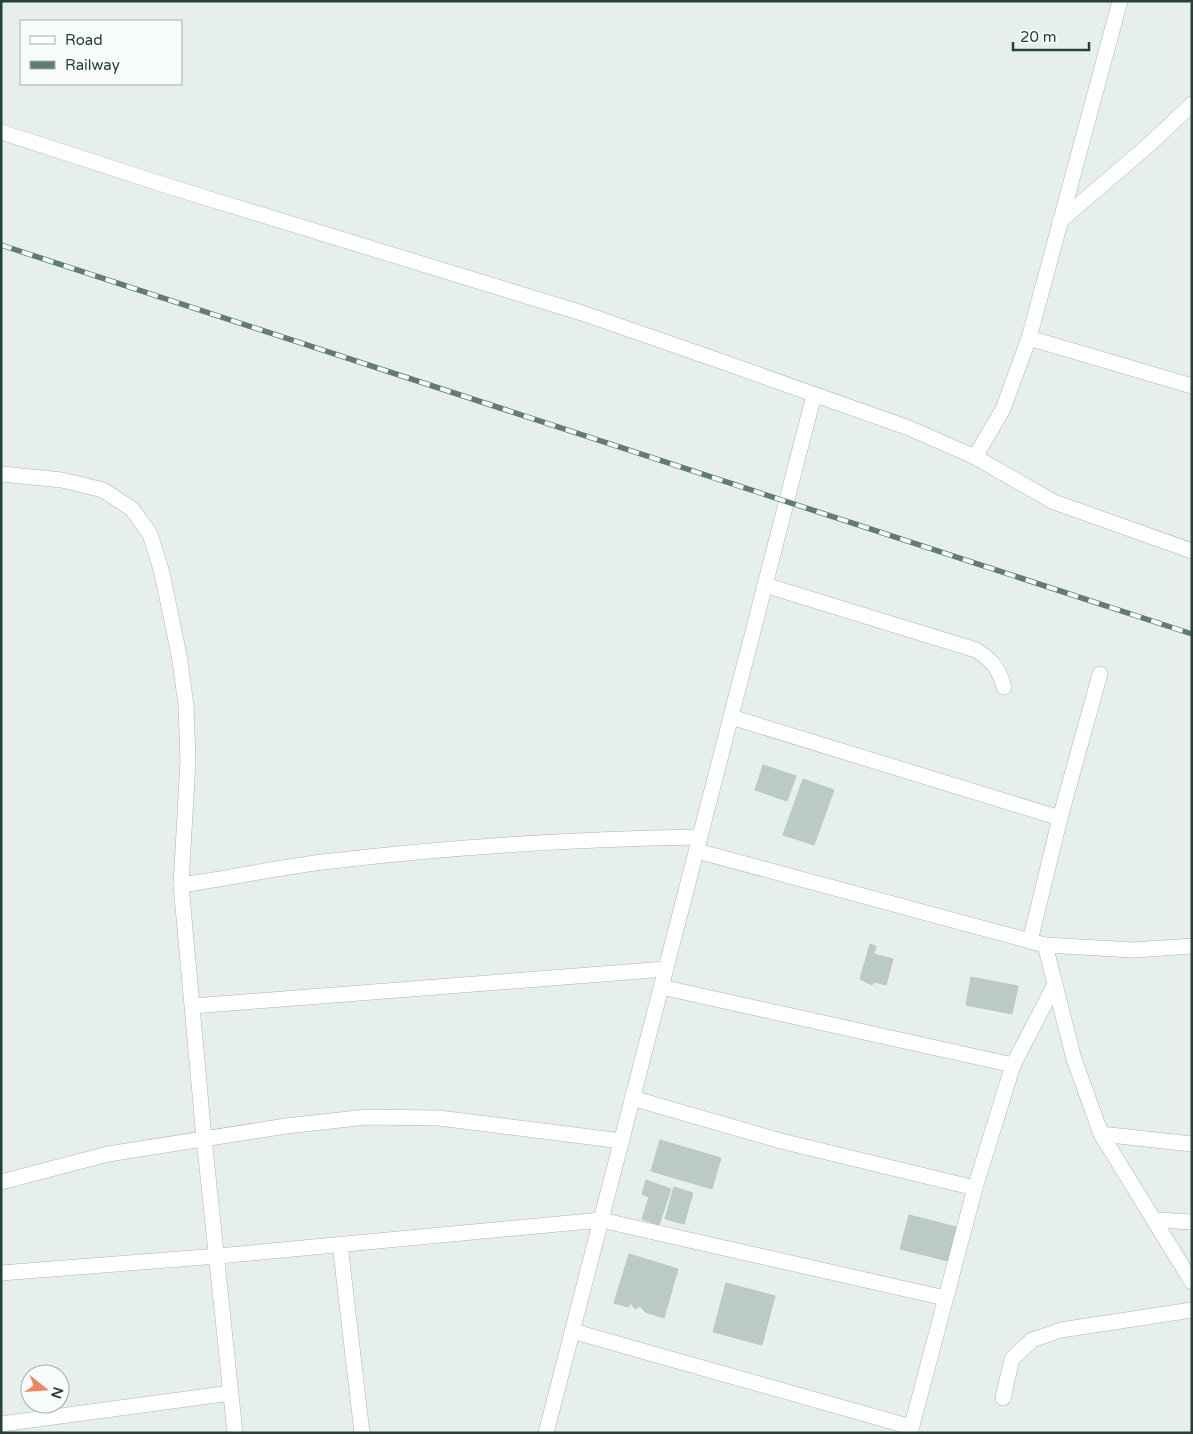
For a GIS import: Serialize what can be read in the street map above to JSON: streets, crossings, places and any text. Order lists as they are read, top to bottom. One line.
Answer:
{"legend":["Road","Railway"],"scale_bar":"20 m","north":"right"}
